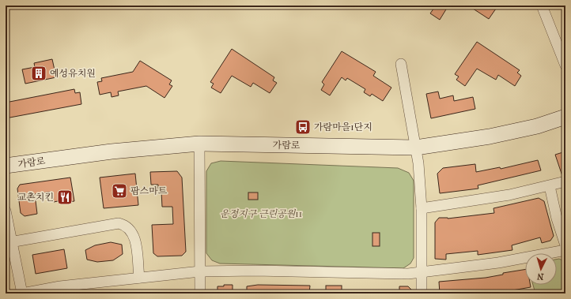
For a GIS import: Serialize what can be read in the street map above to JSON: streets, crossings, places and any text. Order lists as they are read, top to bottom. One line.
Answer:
{"streets":{"street":["가람로"]},"parks":["운정지구 근린공원11"],"places":{"building":["예성유치원"],"bus stop":["가람마을1단지"],"supermarket":["팜스마트"],"restaurant":["교촌치킨"]},"north":"bottom"}
